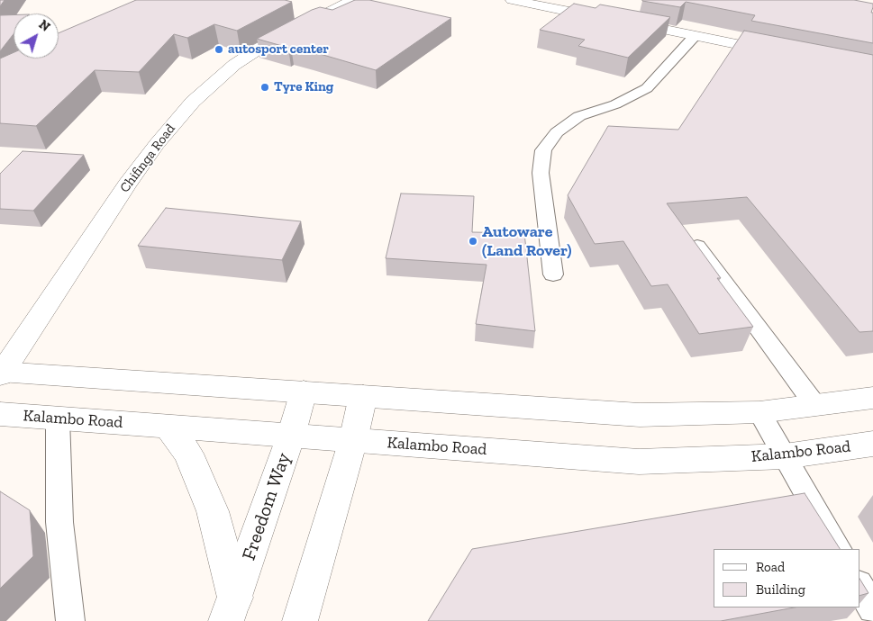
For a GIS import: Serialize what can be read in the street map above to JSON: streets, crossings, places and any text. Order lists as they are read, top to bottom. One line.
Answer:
{"streets":{"main road":["Chifinga Road","Kalambo Road","Freedom Way"]},"crossings":[["Kalambo Road","Freedom Way"]],"places":["autosport center","Tyre King","Autoware (Land Rover)"],"legend":["Road","Building"],"north":"top right"}
